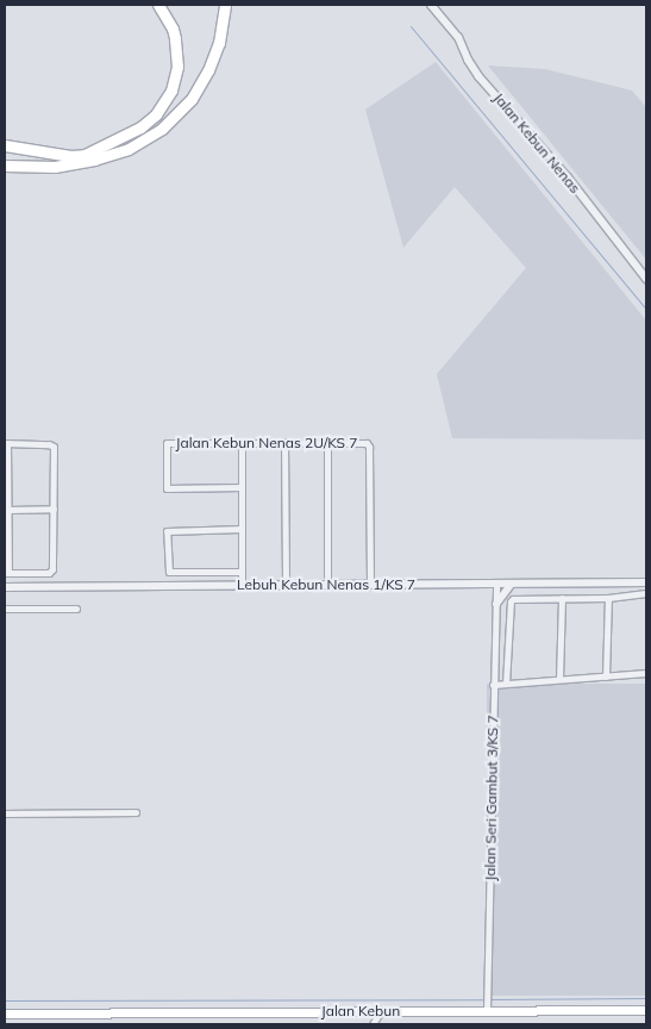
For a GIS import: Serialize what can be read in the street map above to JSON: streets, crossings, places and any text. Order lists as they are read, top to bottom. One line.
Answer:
{"streets":{"main road":["Jalan Kebun"],"street":["Jalan Kebun Nenas","Jalan Kebun Nenas 2U/KS 7","Lebuh Kebun Nenas 1/KS 7","Jalan Seri Gambut 3/KS 7"]},"crossings":[["Jalan Kebun Nenas 2U/KS 7","Lebuh Kebun Nenas 1/KS 7"],["Lebuh Kebun Nenas 1/KS 7","Jalan Seri Gambut 3/KS 7"],["Jalan Seri Gambut 3/KS 7","Jalan Kebun"]]}
